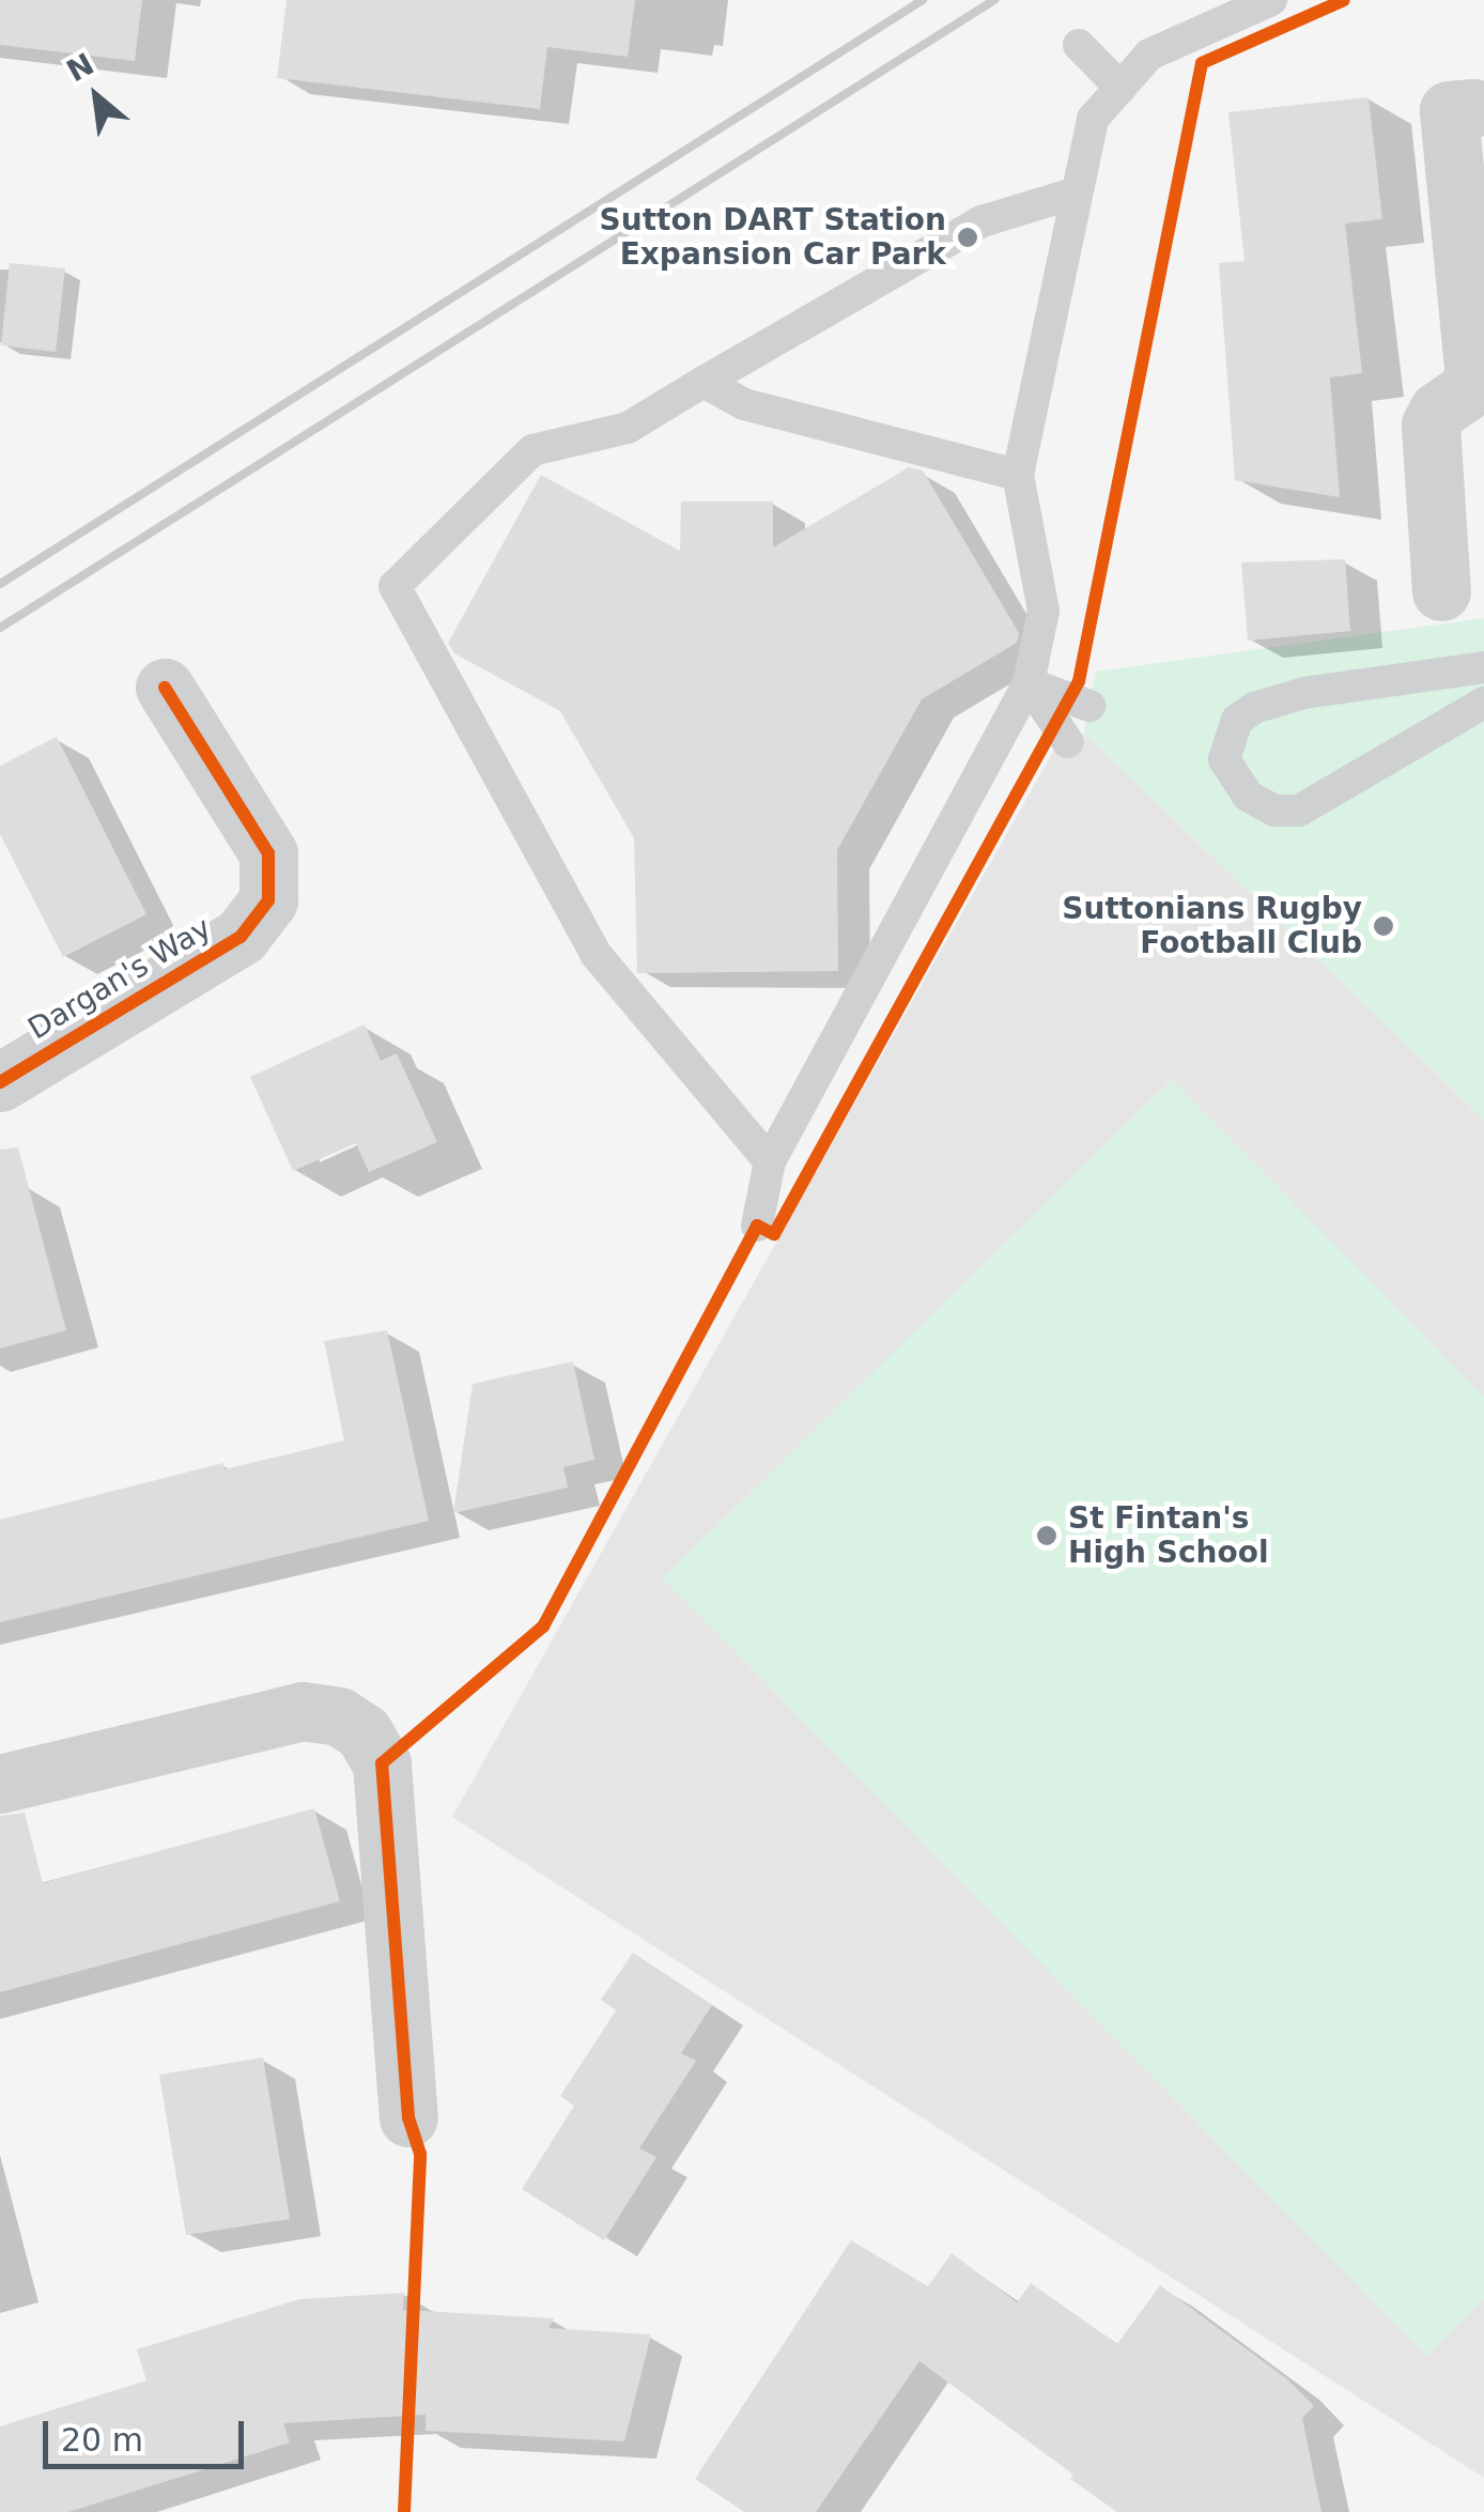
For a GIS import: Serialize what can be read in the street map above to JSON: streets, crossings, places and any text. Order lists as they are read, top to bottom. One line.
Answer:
{"streets":{"street":["Dargan's Way"]},"places":["Sutton DART Station Expansion Car Park","Suttonians Rugby Football Club","St Fintan's High School"],"scale_bar":"20 m","north":"top left"}
